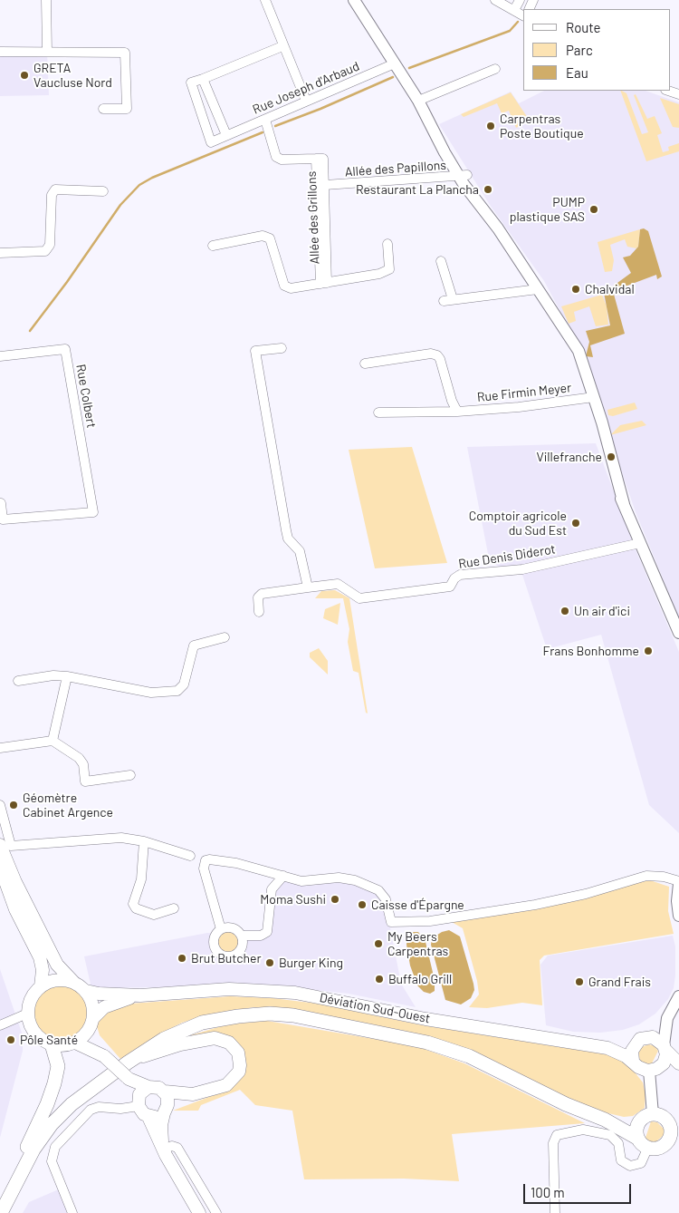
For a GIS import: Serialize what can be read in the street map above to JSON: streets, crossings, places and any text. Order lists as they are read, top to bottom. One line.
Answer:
{"streets":{"main road":["Déviation Sud-Ouest"],"street":["Rue Joseph d'Arbaud","Allée des Papillons","Allée des Grillons","Rue Firmin Meyer","Rue Colbert","Rue Denis Diderot"]},"crossings":[["Rue Joseph d'Arbaud","Allée des Grillons"],["Allée des Papillons","Allée des Grillons"]],"places":["GRETA Vaucluse Nord","Carpentras Poste Boutique","Restaurant La Plancha","PUMP plastique SAS","Chalvidal","Villefranche","Comptoir agricole du Sud Est","Un air d'ici","Frans Bonhomme","Géomètre Cabinet Argence","Moma Sushi","Caisse d'Épargne","My Beers Carpentras","Brut Butcher","Burger King","Buffalo Grill","Grand Frais","Pôle Santé"],"legend":["Route","Parc","Eau"],"scale_bar":"100 m"}
